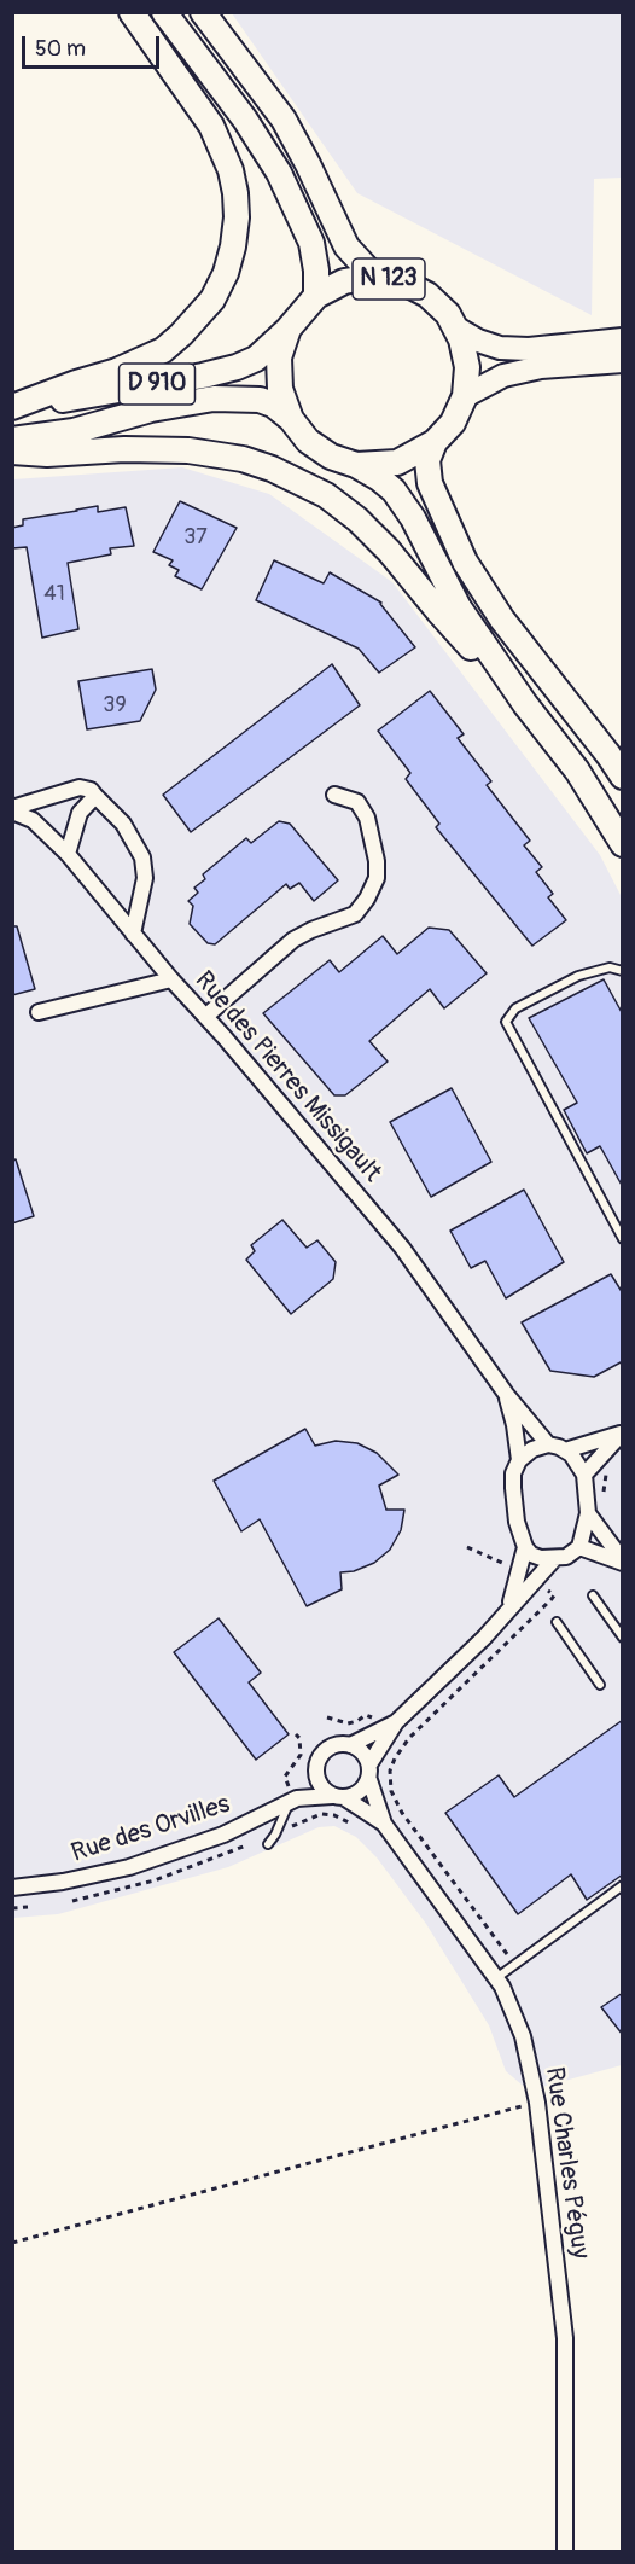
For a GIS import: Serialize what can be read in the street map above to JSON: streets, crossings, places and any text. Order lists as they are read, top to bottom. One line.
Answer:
{"streets":{"main road":["N 123","D 910"],"street":["Rue des Pierres Missigault","Rue des Orvilles","Rue Charles Péguy"]},"crossings":[["N 123","D 910"],["Rue des Orvilles","Rue Charles Péguy"]],"house_numbers":["37","41","39"],"scale_bar":"50 m"}
